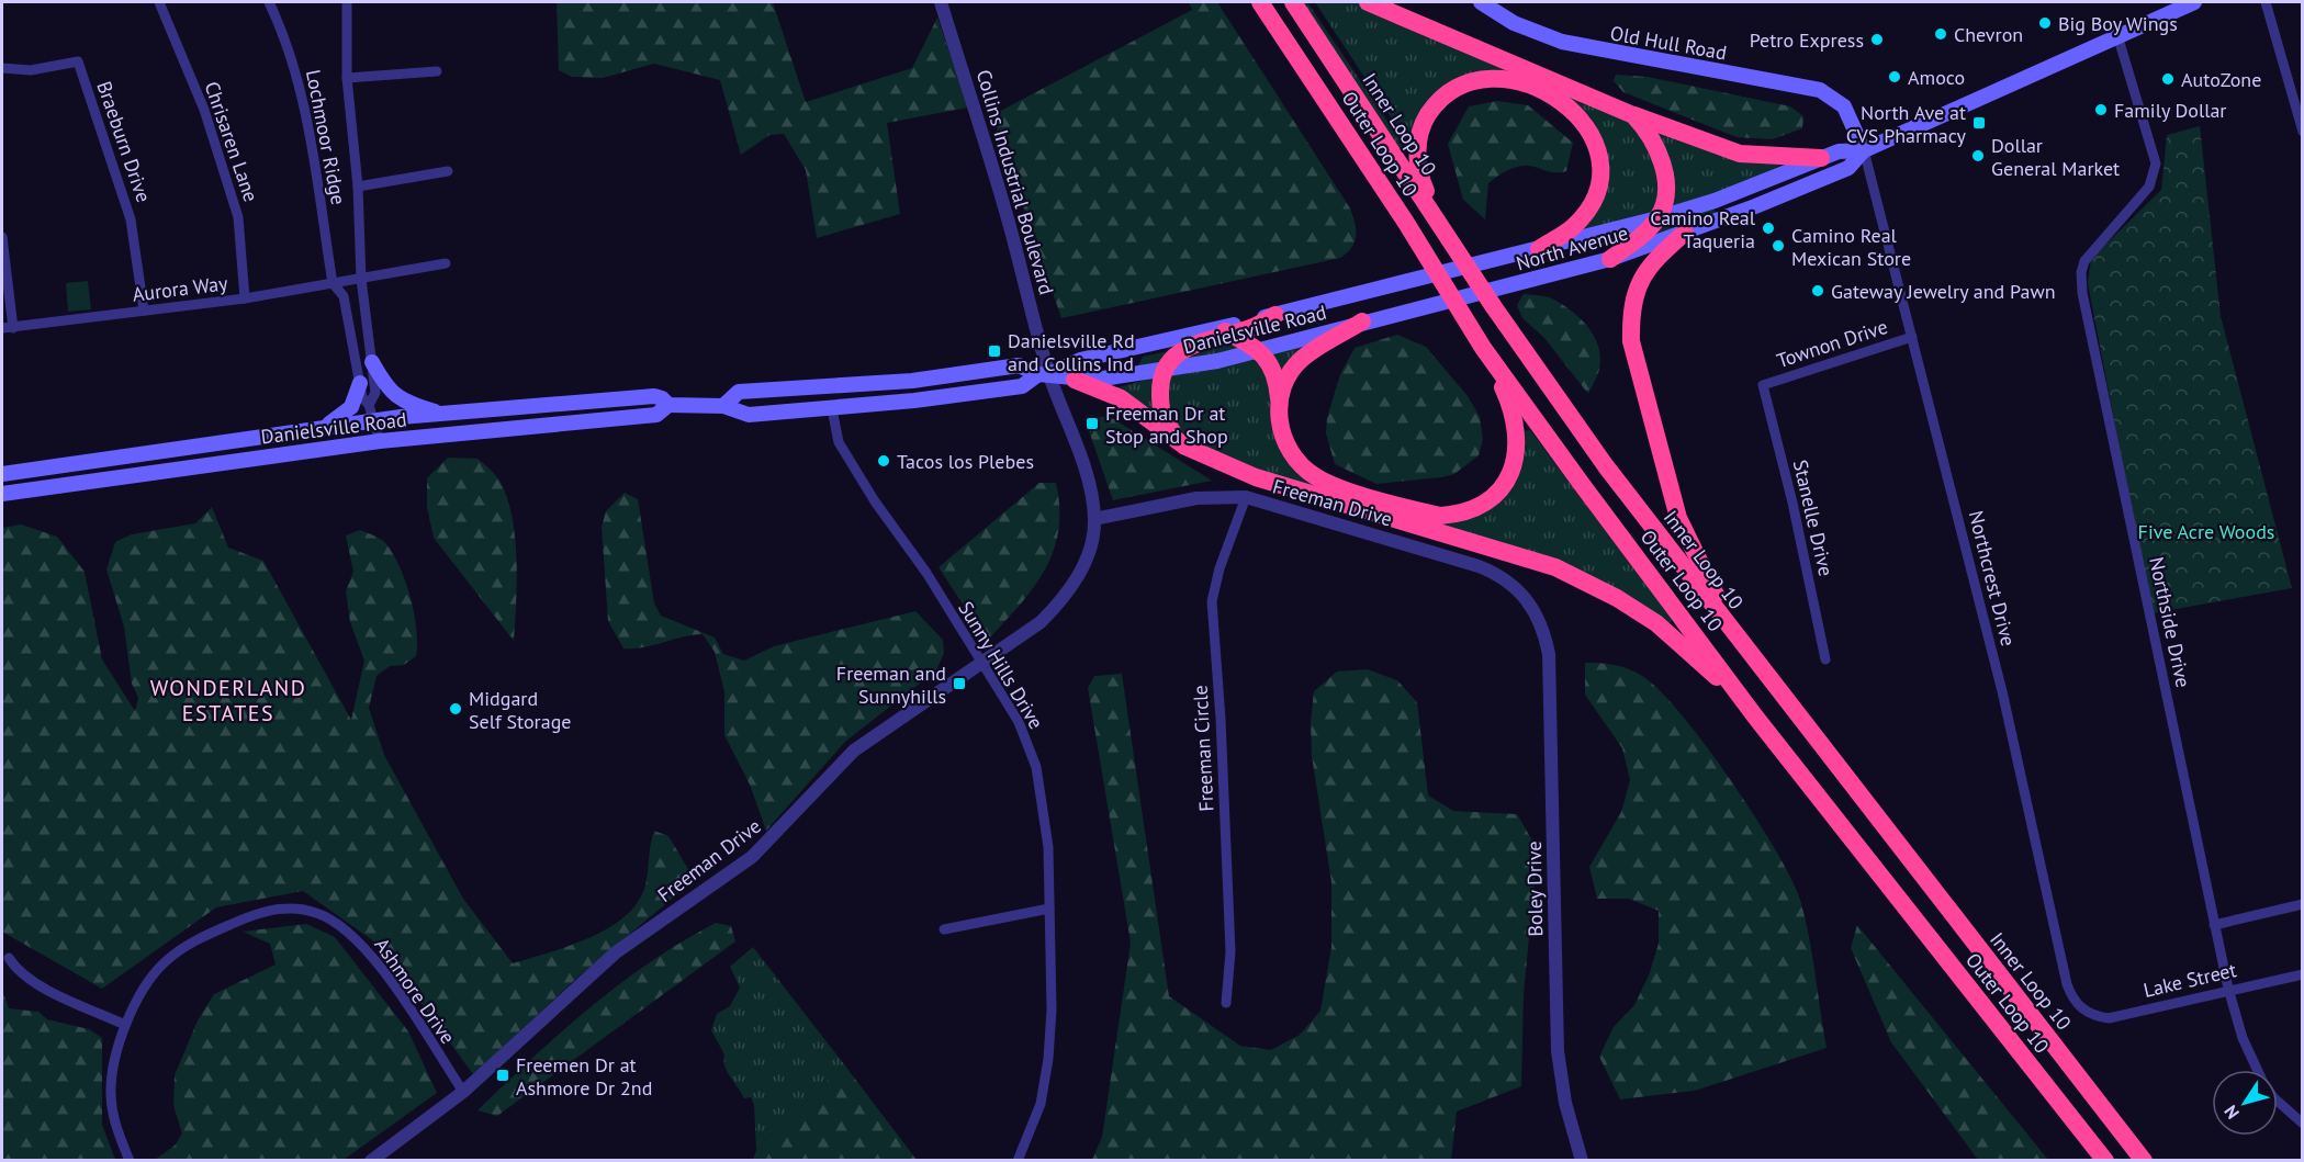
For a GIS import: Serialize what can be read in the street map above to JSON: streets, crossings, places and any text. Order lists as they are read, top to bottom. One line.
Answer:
{"streets":{"highway":["Inner Loop 10","Outer Loop 10"],"main road":["Old Hull Road","North Avenue","Danielsville Road"],"street":["Lochmoor Ridge","Braeburn Drive","Chrisaren Lane","Collins Industrial Boulevard","Aurora Way","Townon Drive","Freeman Drive","Stanelle Drive","Northcrest Drive","Northside Drive","Sunny Hills Drive","Freeman Circle","Boley Drive","Lake Street","Ashmore Drive"]},"crossings":[["Old Hull Road","North Avenue"],["Old Hull Road","Northcrest Drive"],["Lochmoor Ridge","Aurora Way"],["Lochmoor Ridge","Danielsville Road"],["Braeburn Drive","Aurora Way"],["Chrisaren Lane","Aurora Way"],["Collins Industrial Boulevard","Danielsville Road"],["Collins Industrial Boulevard","Freeman Drive"],["North Avenue","Danielsville Road"],["North Avenue","Northcrest Drive"],["North Avenue","Northside Drive"],["Danielsville Road","Freeman Drive"],["Danielsville Road","Sunny Hills Drive"],["Townon Drive","Stanelle Drive"],["Townon Drive","Northcrest Drive"],["Freeman Drive","Sunny Hills Drive"],["Freeman Drive","Freeman Circle"],["Freeman Drive","Boley Drive"],["Freeman Drive","Ashmore Drive"],["Northcrest Drive","Lake Street"],["Northside Drive","Lake Street"]],"districts":["WONDERLAND ESTATES"],"parks":["Five Acre Woods"],"places":{"other":["Big Boy Wings","Chevron","Petro Express","Amoco","AutoZone","Family Dollar","Dollar General Market","Camino Real Taqueria","Camino Real Mexican Store","Gateway Jewelry and Pawn","Tacos los Plebes","Midgard Self Storage"],"transit":["North Ave at CVS Pharmacy","Danielsville Rd and Collins Ind","Freeman Dr at Stop and Shop","Freeman and Sunnyhills","Freemen Dr at Ashmore Dr 2nd"]},"north":"bottom left"}
